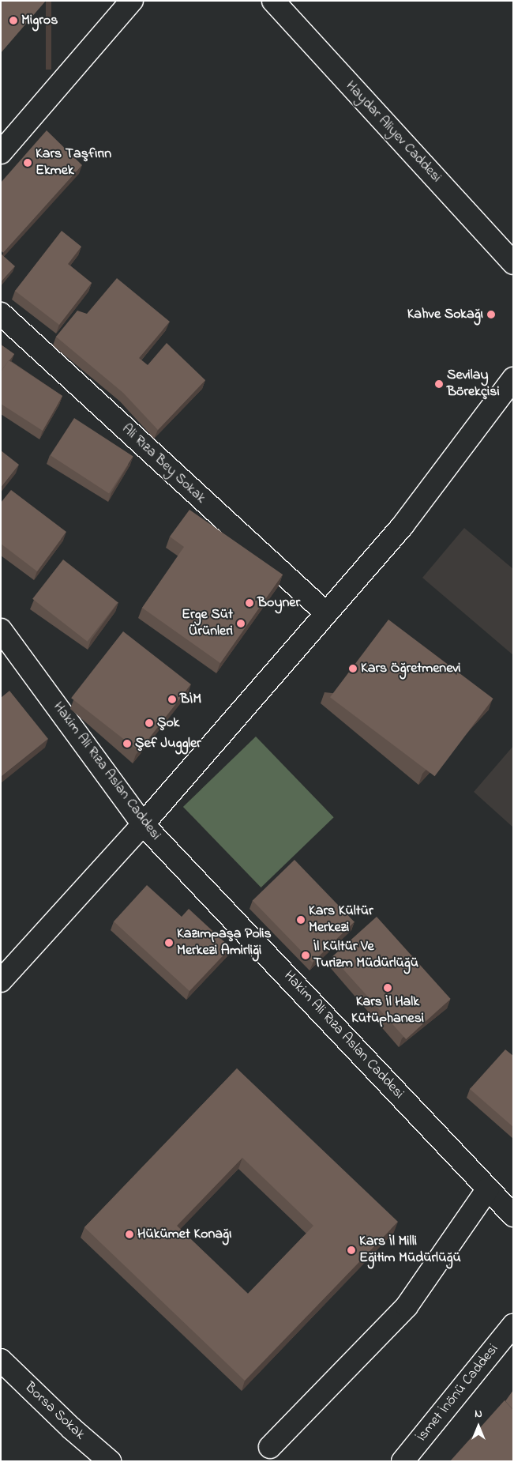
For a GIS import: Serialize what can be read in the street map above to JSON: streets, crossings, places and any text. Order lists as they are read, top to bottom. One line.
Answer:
{"streets":{"street":["Haydar Aliyev Caddesi","Ali Rıza Bey Sokak","Hakim Ali Rıza Aslan Caddesi","İsmet İnönü Caddesi","Borsa Sokak"]},"places":["Migros","Kars Taşfırın Ekmek","Kahve Sokağı","Sevilay Börekçisi","Boyner","Erge Süt Ürünleri","Kars Öğretmenevi","BİM","Şok","Şef Juggler","Kars Kültür Merkezi","Kazımpaşa Polis Merkezi Amirliği","İl Kültür Ve Turizm Müdürlüğü","Kars İl Halk Kütüphanesi","Hükümet Konağı","Kars İl Milli Eğitim Müdürlüğü"],"north":"top"}
